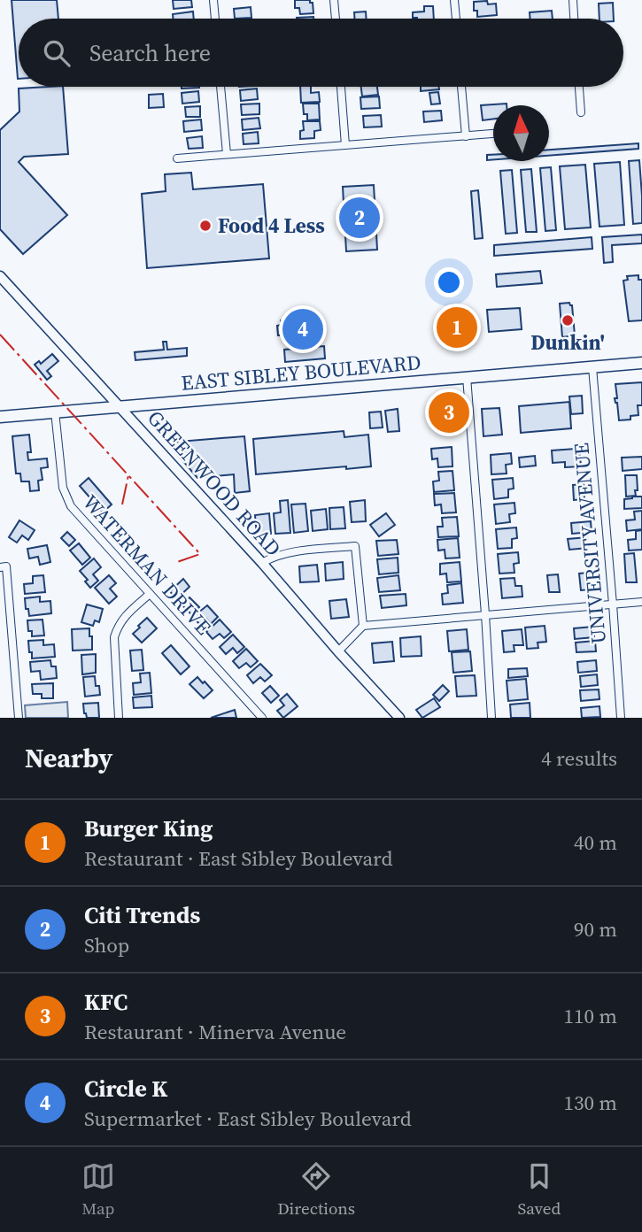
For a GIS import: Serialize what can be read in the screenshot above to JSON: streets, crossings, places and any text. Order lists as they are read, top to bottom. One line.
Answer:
{"streets":{"main road":["EAST SIBLEY BOULEVARD"],"street":["GREENWOOD ROAD","UNIVERSITY AVENUE","WATERMAN DRIVE"]},"crossings":[["EAST SIBLEY BOULEVARD","GREENWOOD ROAD"],["EAST SIBLEY BOULEVARD","UNIVERSITY AVENUE"],["EAST SIBLEY BOULEVARD","WATERMAN DRIVE"]],"places":["Food 4 Less","Dunkin'"],"north":"top","page":{"search":"Search here","pins":["2","1","4","3"],"heading":["Nearby","4 results"],"list":[{"mark":"1","name":"Burger King","note":"Restaurant · East Sibley Boulevard","value":"40 m"},{"mark":"2","name":"Citi Trends","note":"Shop","value":"90 m"},{"mark":"3","name":"KFC","note":"Restaurant · Minerva Avenue","value":"110 m"},{"mark":"4","name":"Circle K","note":"Supermarket · East Sibley Boulevard","value":"130 m"}],"nav":["Map","Directions","Saved"]}}
